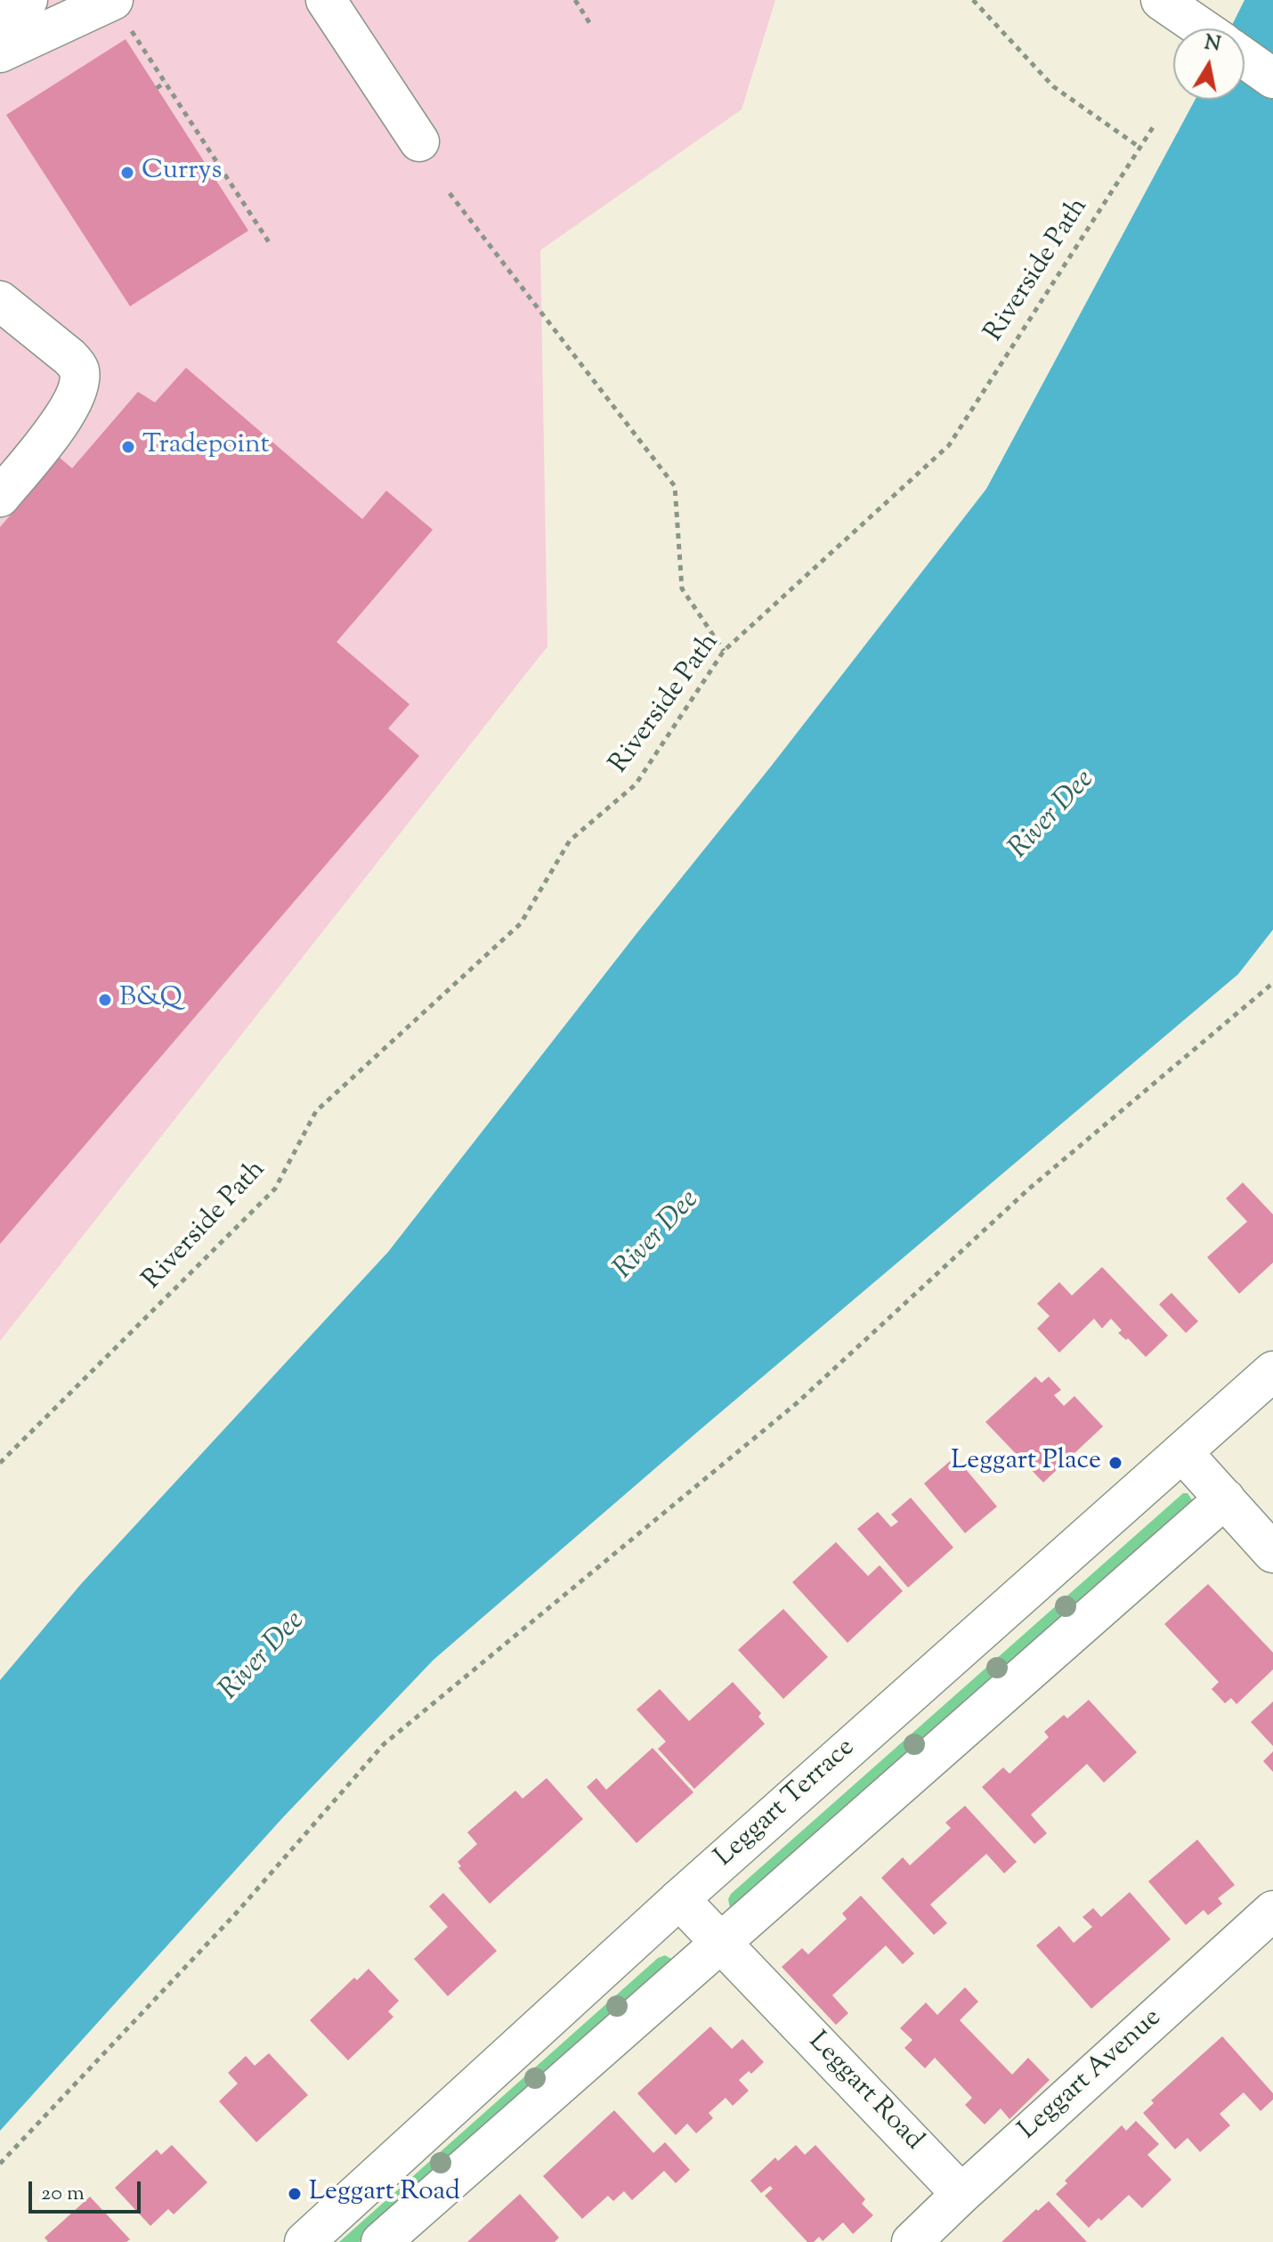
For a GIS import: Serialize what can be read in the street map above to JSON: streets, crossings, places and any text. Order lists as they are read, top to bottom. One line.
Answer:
{"streets":{"street":["Leggart Terrace","Leggart Avenue","Leggart Road"],"path":["Riverside Path"]},"crossings":[["Leggart Terrace","Leggart Road"],["Leggart Avenue","Leggart Road"]],"water":["River Dee"],"places":["Currys","Tradepoint","B&Q","Leggart Place","Leggart Road"],"scale_bar":"20 m","north":"top"}
